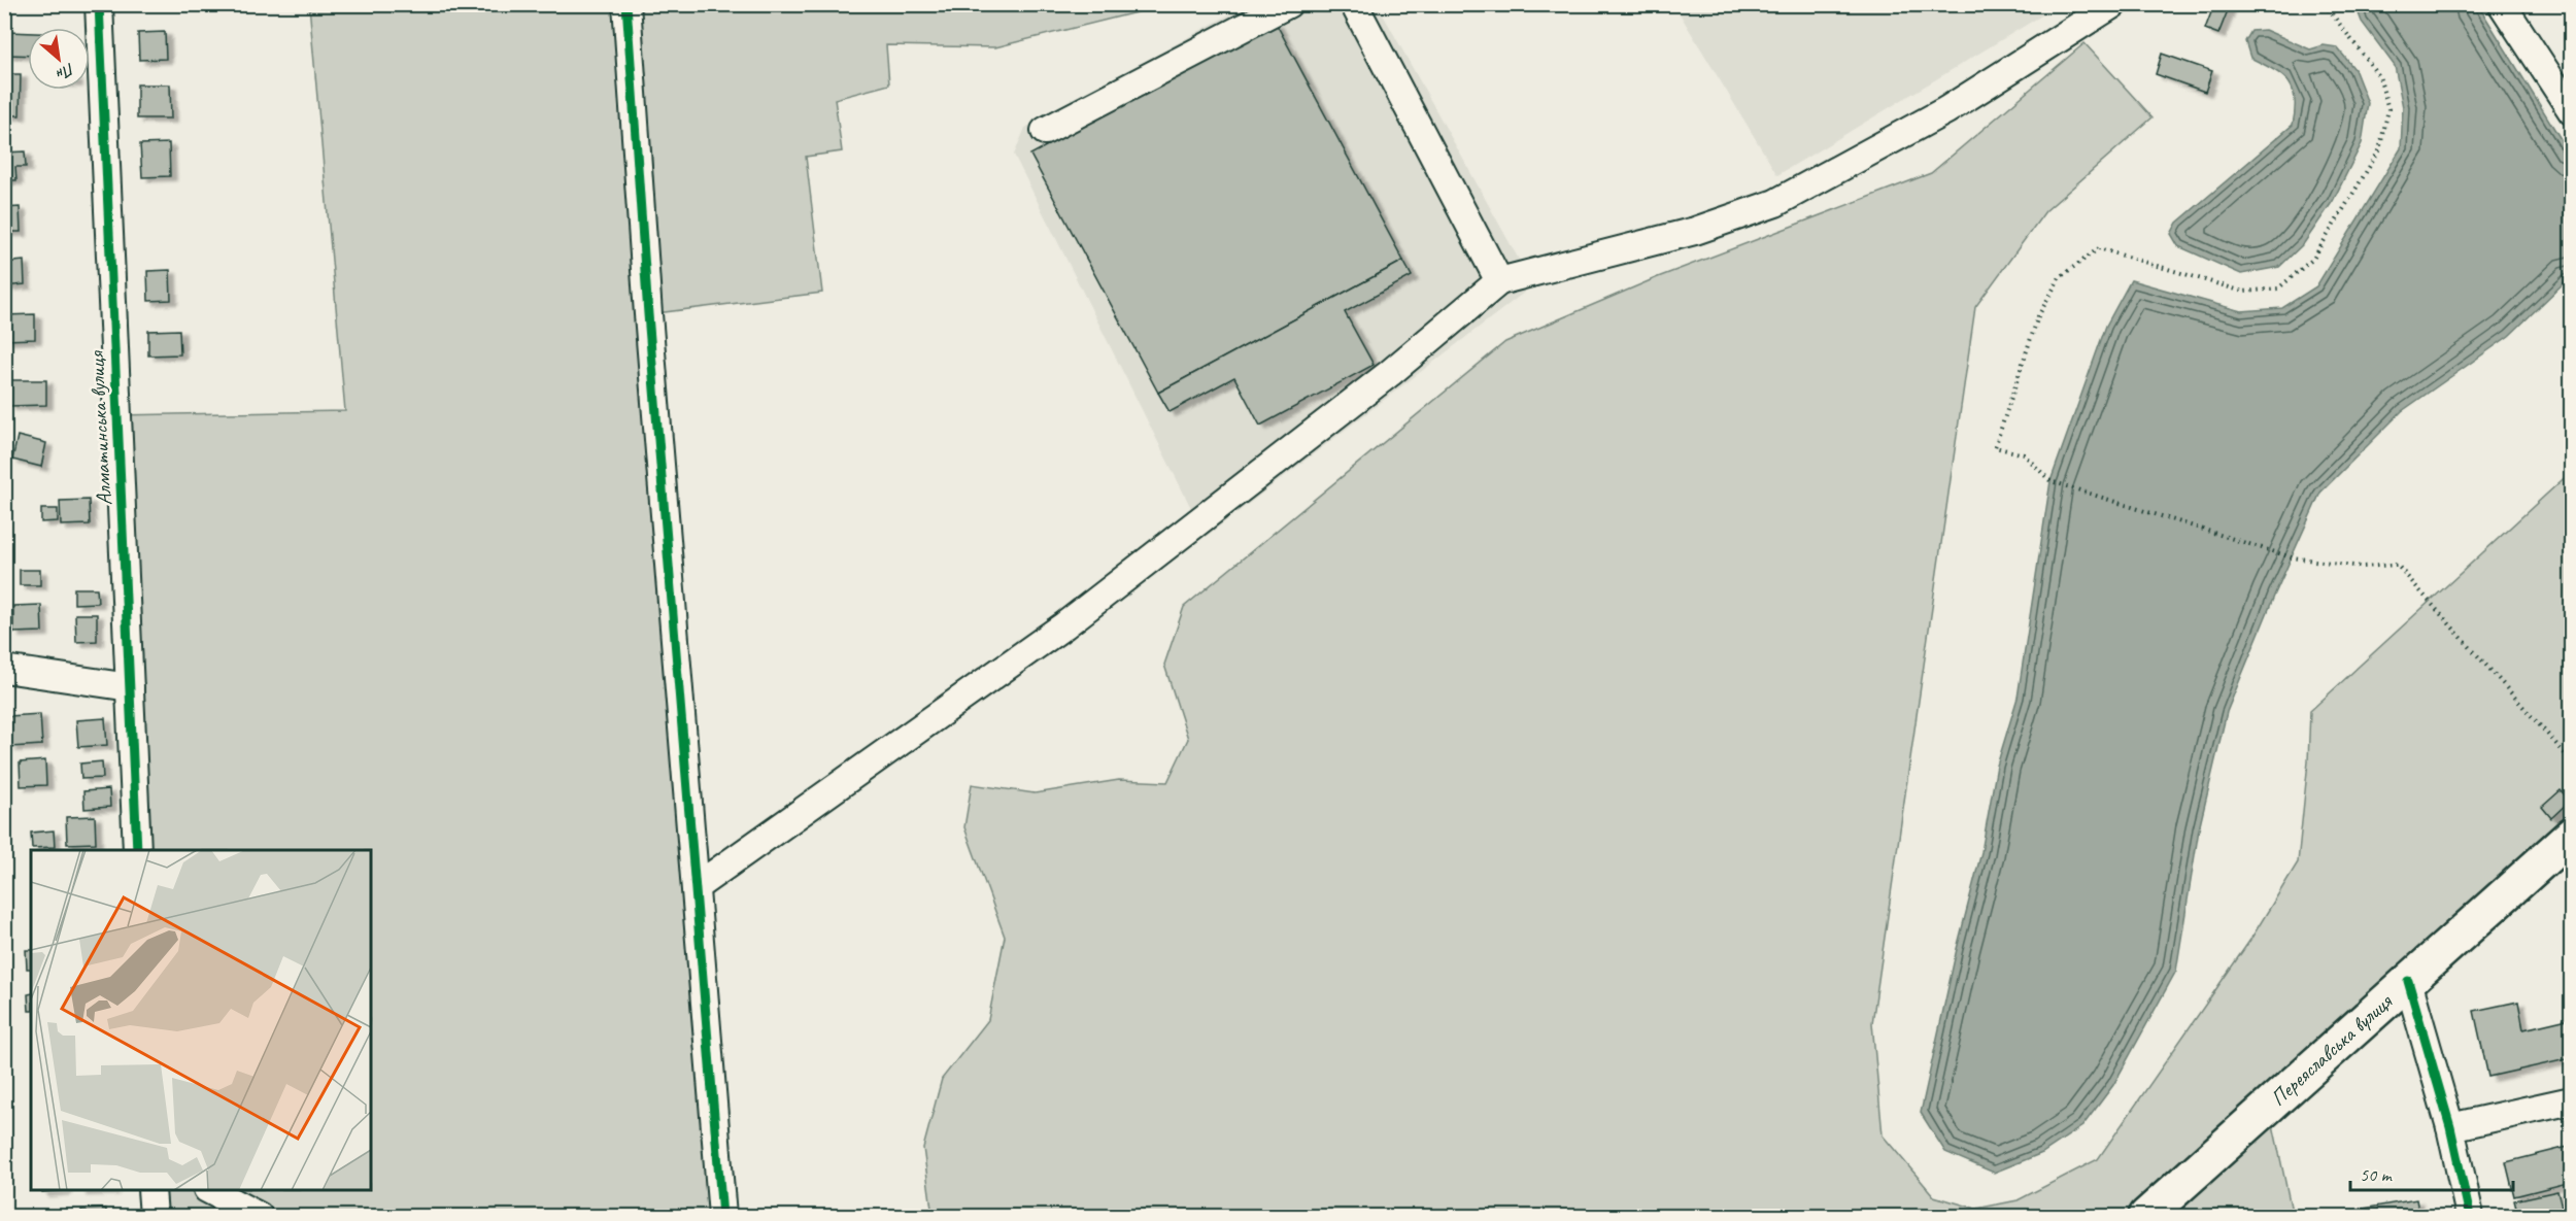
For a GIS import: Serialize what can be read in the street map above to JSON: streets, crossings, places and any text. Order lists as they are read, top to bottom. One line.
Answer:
{"streets":{"main road":["Переяславська вулиця"],"street":["Алматинська вулиця"]},"scale_bar":"50 m","north":"bottom right"}
